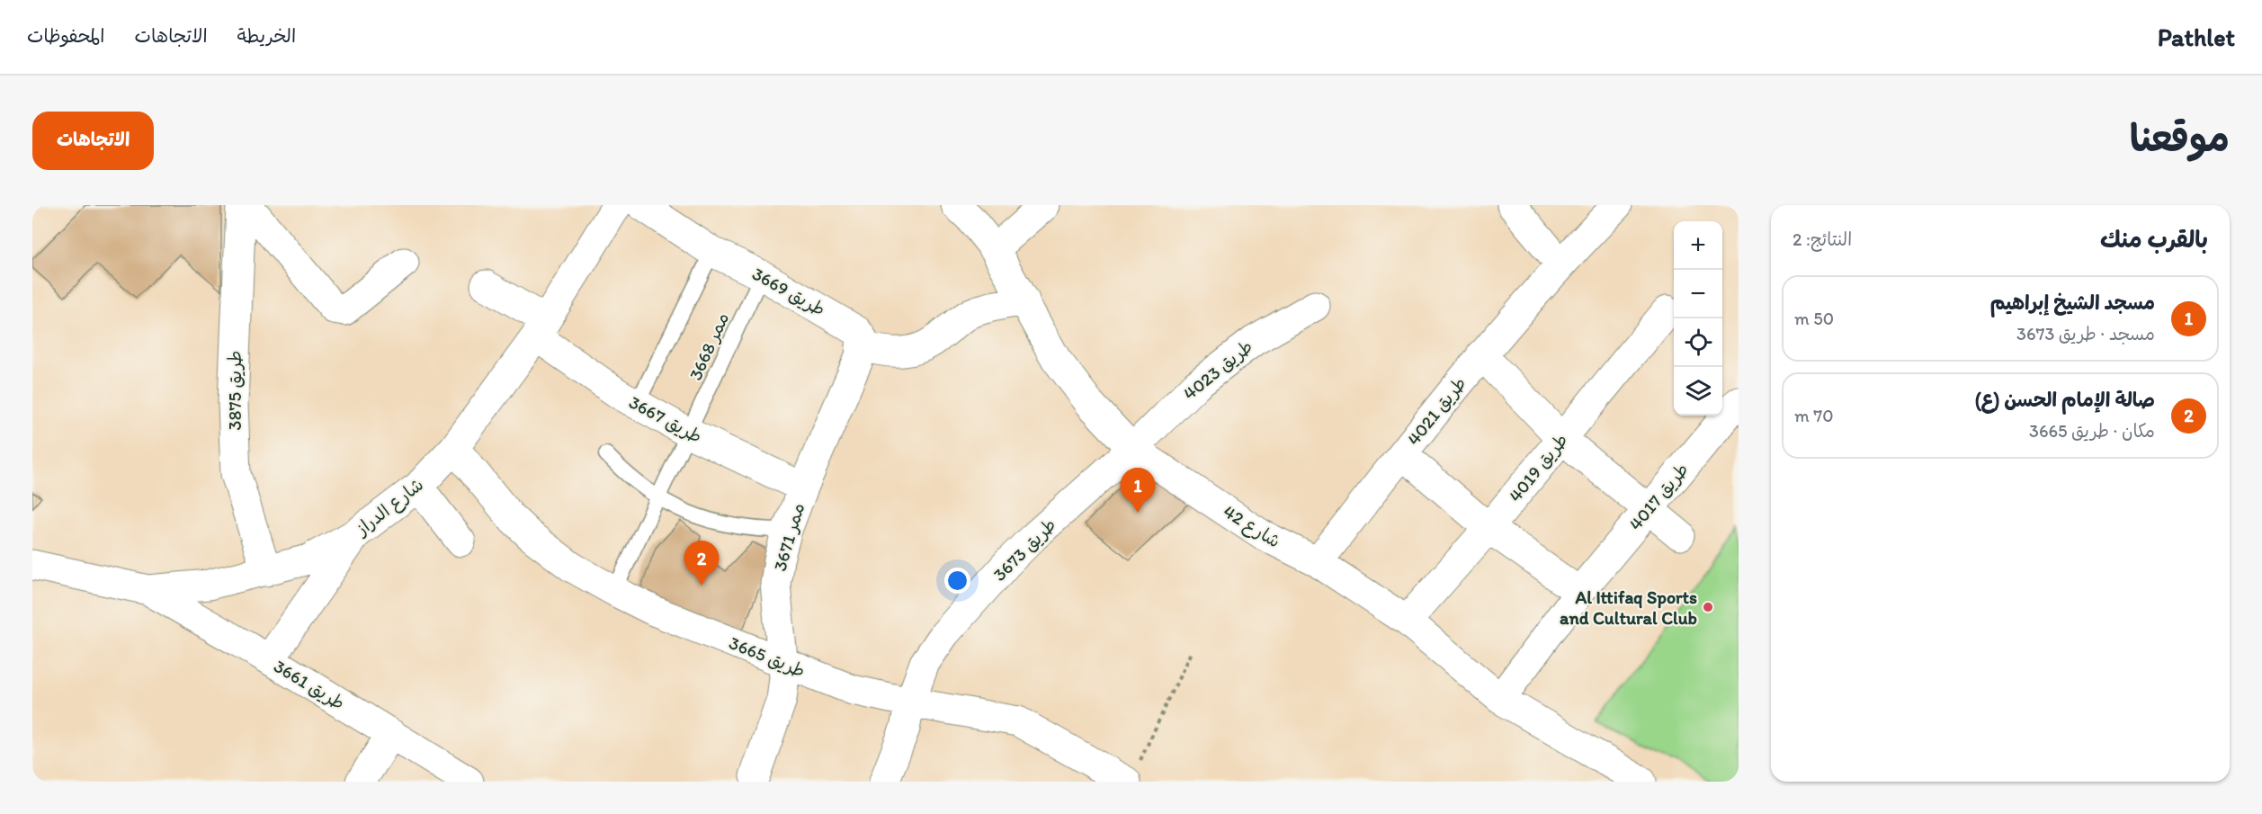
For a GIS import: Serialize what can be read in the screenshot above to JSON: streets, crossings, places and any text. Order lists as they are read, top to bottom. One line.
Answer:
{"streets":{"street":["طريق 3669","طريق 4023","طريق 3875","طريق 4021","طريق 3667","طريق 4019","طريق 4017","شارع الدراز","شارع 42","ممر 3671","طريق 3673","طريق 3665","طريق 3661"],"lane":["ممر 3668"]},"crossings":[["طريق 3669","ممر 3668"],["طريق 3669","ممر 3671"],["ممر 3668","طريق 3667"],["ممر 3668","طريق 3665"],["طريق 4023","شارع 42"],["طريق 4023","طريق 3673"],["طريق 3875","شارع الدراز"],["طريق 4021","شارع 42"],["طريق 3667","شارع الدراز"],["طريق 3667","ممر 3671"],["طريق 4019","شارع 42"],["طريق 4017","شارع 42"],["شارع الدراز","طريق 3665"],["شارع الدراز","طريق 3661"],["شارع 42","طريق 3673"],["ممر 3671","طريق 3665"],["طريق 3673","طريق 3665"]],"places":["Al Ittifaq Sports and Cultural Club"],"page":{"header":"Pathlet","nav":["الخريطة","الاتجاهات","المحفوظات"],"title":"موقعنا","buttons":"الاتجاهات","heading":["بالقرب منك","النتائج: 2"],"map_buttons":["+","−"],"list":[{"mark":"1","name":"مسجد الشيخ إبراهيم","note":"مسجد · طريق 3673","value":"50 m"},{"mark":"2","name":"صالة الإمام الحسن (ع)","note":"مكان · طريق 3665","value":"70 m"}],"pins":["1","2"]}}
